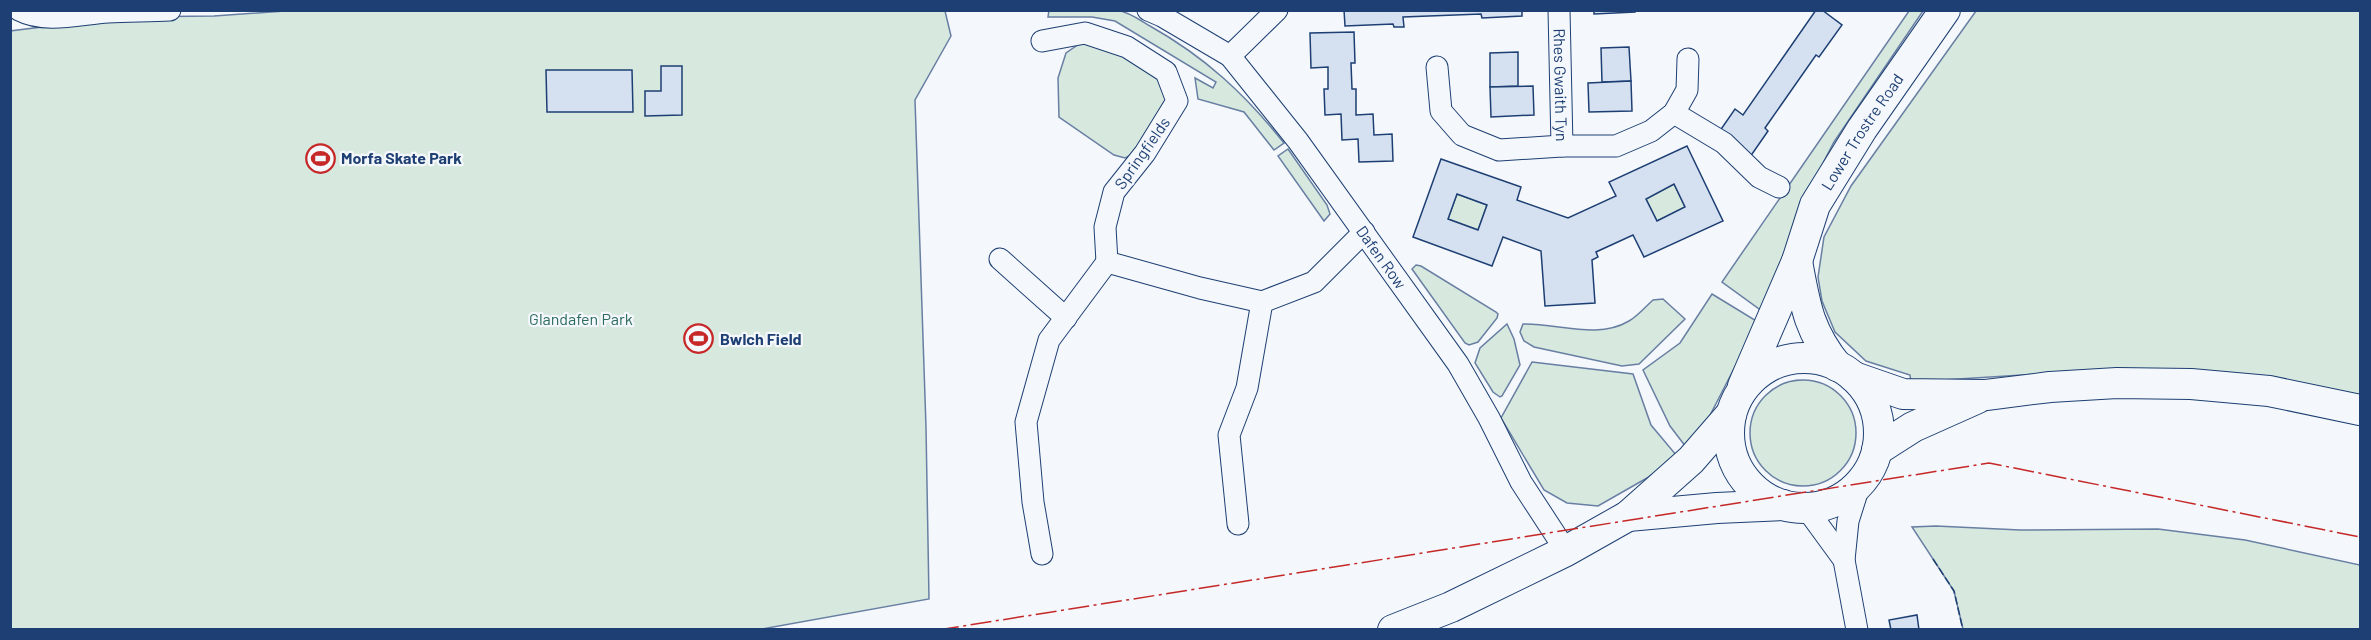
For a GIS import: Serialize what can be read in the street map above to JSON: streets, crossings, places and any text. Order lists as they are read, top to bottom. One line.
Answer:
{"streets":{"main road":["Lower Trostre Road"],"street":["Rhes Gwaith Tyn","Springfields","Dafen Row"]},"parks":["Glandafen Park"],"places":{"sports":["Morfa Skate Park","Bwlch Field"]}}
